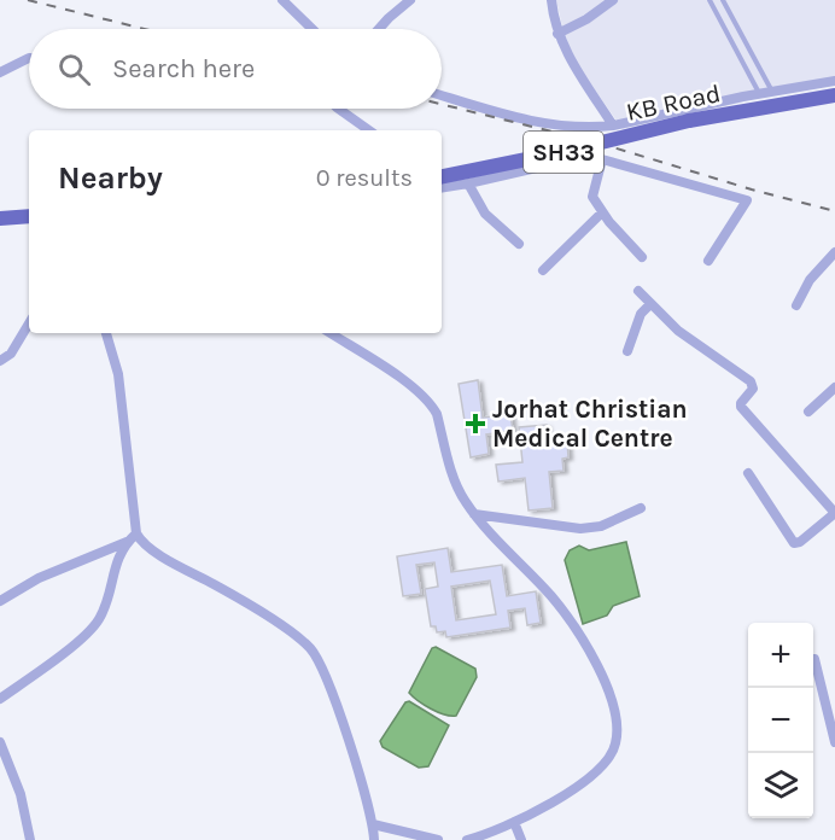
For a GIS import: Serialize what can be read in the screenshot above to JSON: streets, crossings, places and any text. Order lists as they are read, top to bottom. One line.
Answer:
{"streets":{"main road":["KB Road","SH33"]},"places":{"health":["Jorhat Christian Medical Centre"]},"page":{"search":"Search here","heading":["Nearby","0 results"],"map_buttons":["+","−"]}}
